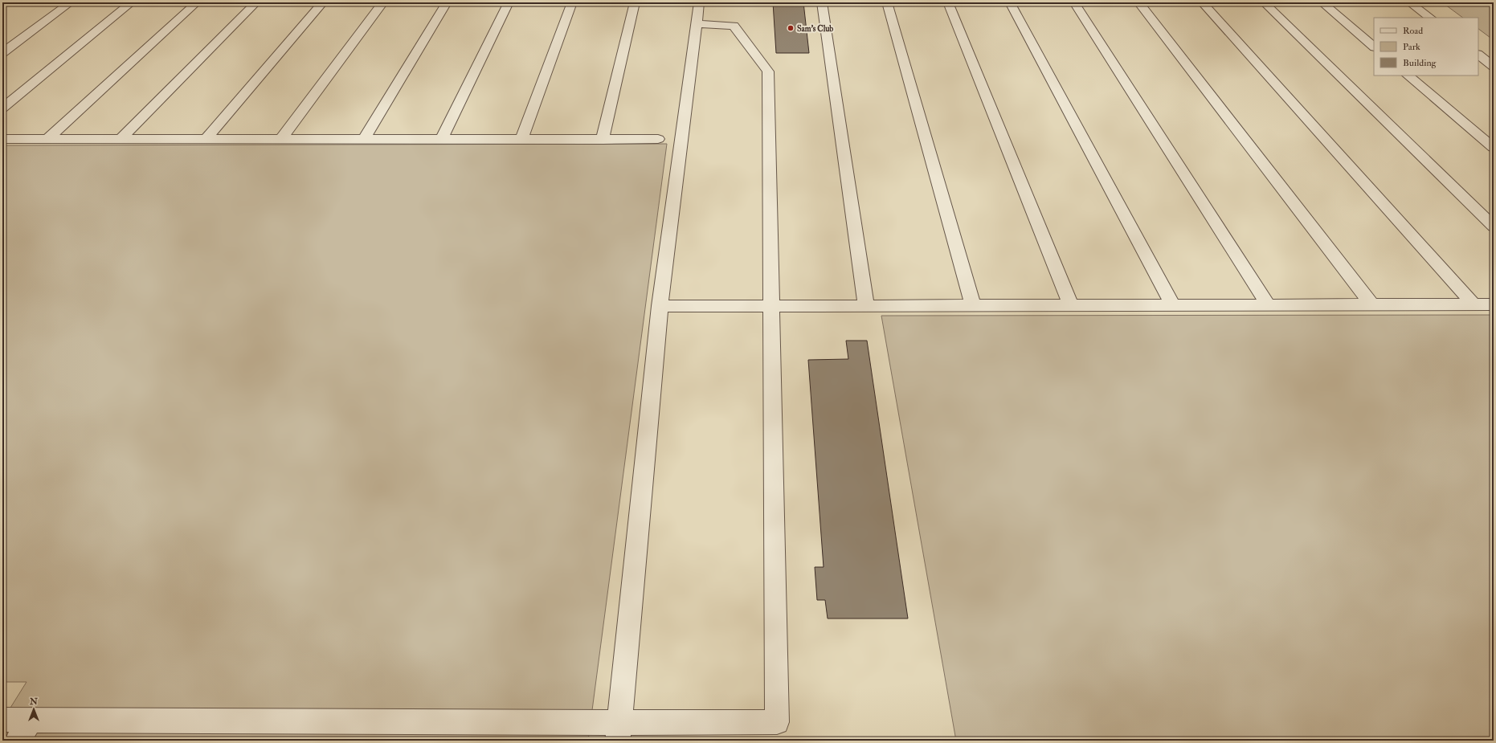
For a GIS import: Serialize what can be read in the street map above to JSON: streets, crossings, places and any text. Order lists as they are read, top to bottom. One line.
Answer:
{"places":["Sam's Club"],"legend":["Road","Park","Building"],"north":"top"}
